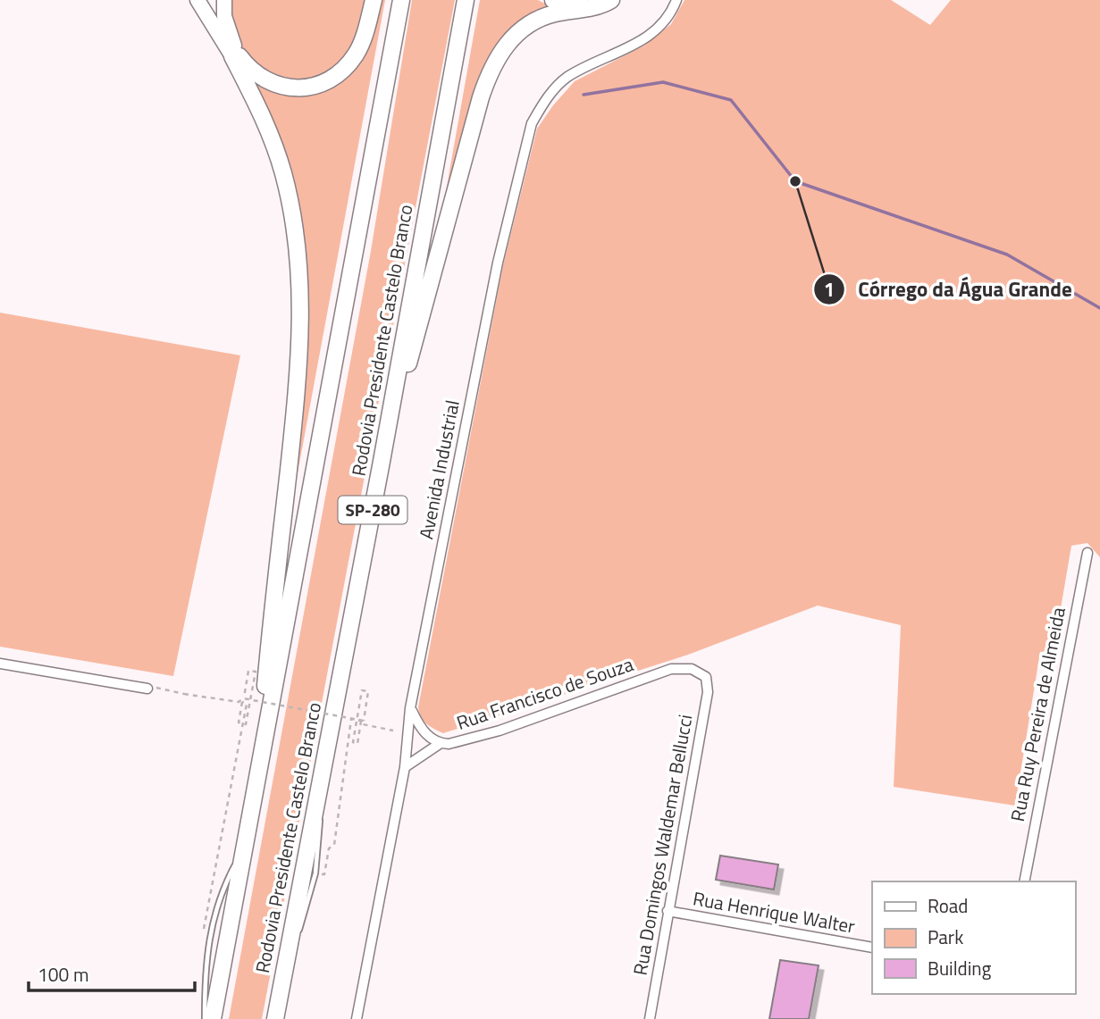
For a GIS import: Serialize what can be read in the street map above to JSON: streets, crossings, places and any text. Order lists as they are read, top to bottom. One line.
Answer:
{"streets":{"highway":["Rodovia Presidente Castelo Branco","SP-280"],"street":["Avenida Industrial","Rua Francisco de Souza","Rua Ruy Pereira de Almeida","Rua Domingos Waldemar Bellucci","Rua Henrique Walter"]},"crossings":[["Avenida Industrial","Rua Francisco de Souza"],["Rua Francisco de Souza","Rua Domingos Waldemar Bellucci"],["Rua Domingos Waldemar Bellucci","Rua Henrique Walter"]],"places":["Córrego da Água Grande"],"legend":["Road","Park","Building"],"scale_bar":"100 m"}
